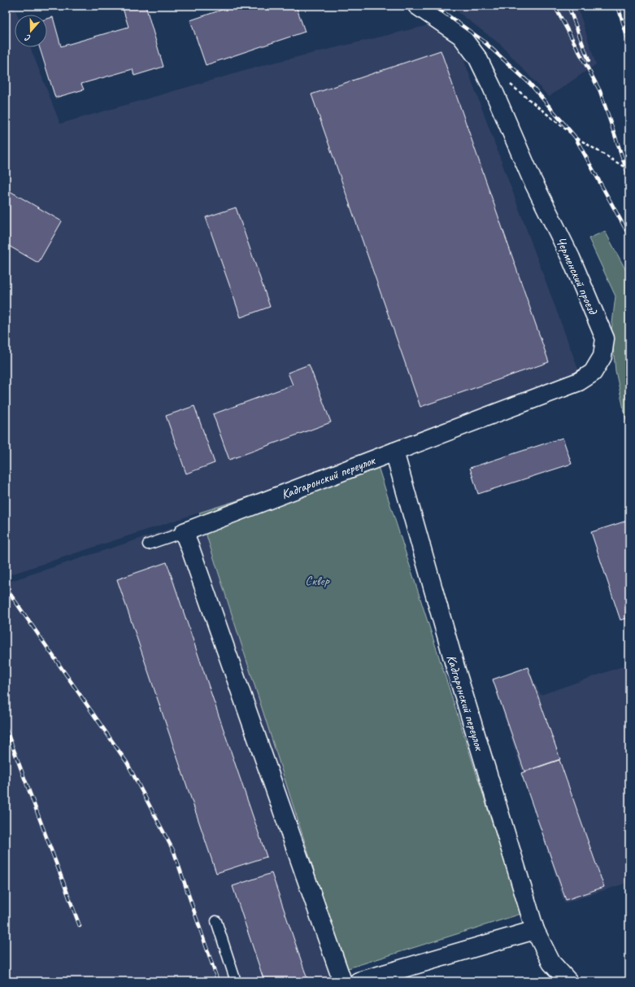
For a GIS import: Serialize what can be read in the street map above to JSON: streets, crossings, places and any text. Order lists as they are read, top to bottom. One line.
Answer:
{"streets":{"street":["Черменский проезд","Кадгаронский переулок"]},"crossings":[["Черменский проезд","Кадгаронский переулок"]],"parks":["Сквер"],"north":"bottom"}
